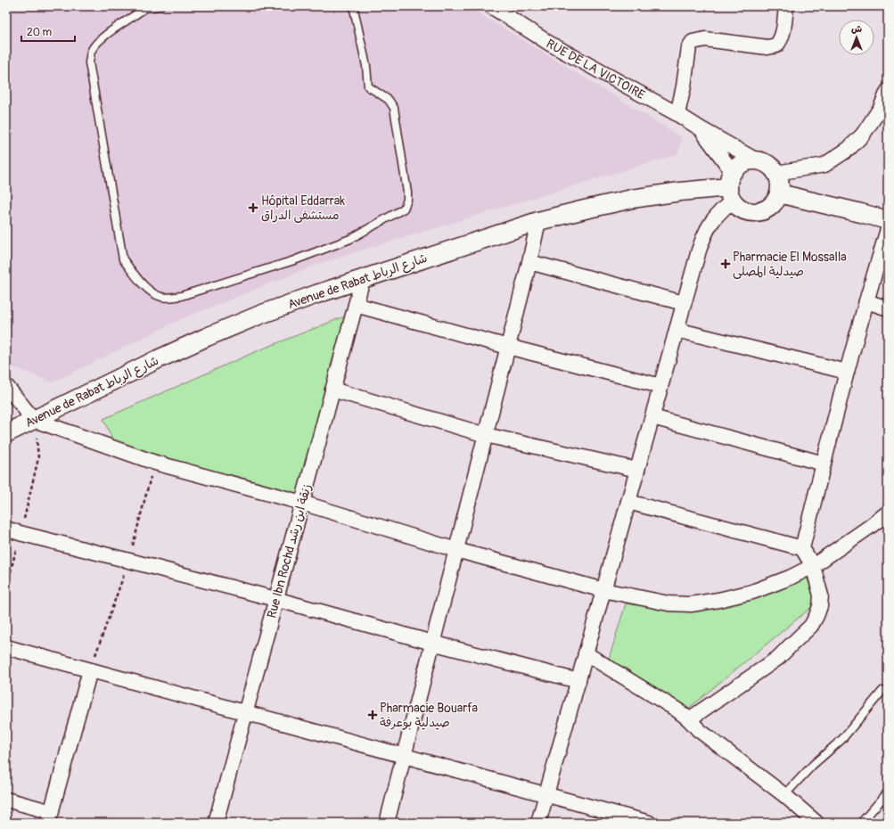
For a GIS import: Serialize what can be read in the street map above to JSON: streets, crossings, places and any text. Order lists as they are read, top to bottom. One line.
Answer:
{"streets":{"street":["RUE DE LA VICTOIRE","Avenue de Rabat شارع الرباط","Rue Ibn Rochd زنقة ابن رشد"]},"crossings":[["RUE DE LA VICTOIRE","Avenue de Rabat شارع الرباط"],["Avenue de Rabat شارع الرباط","Rue Ibn Rochd زنقة ابن رشد"]],"places":{"health":["Hôpital Eddarrak مستشفى الدراق","Pharmacie El Mossalla صيدلية المصلى","Pharmacie Bouarfa صيدلية بوعرفة"]},"scale_bar":"20 m","north":"top"}
